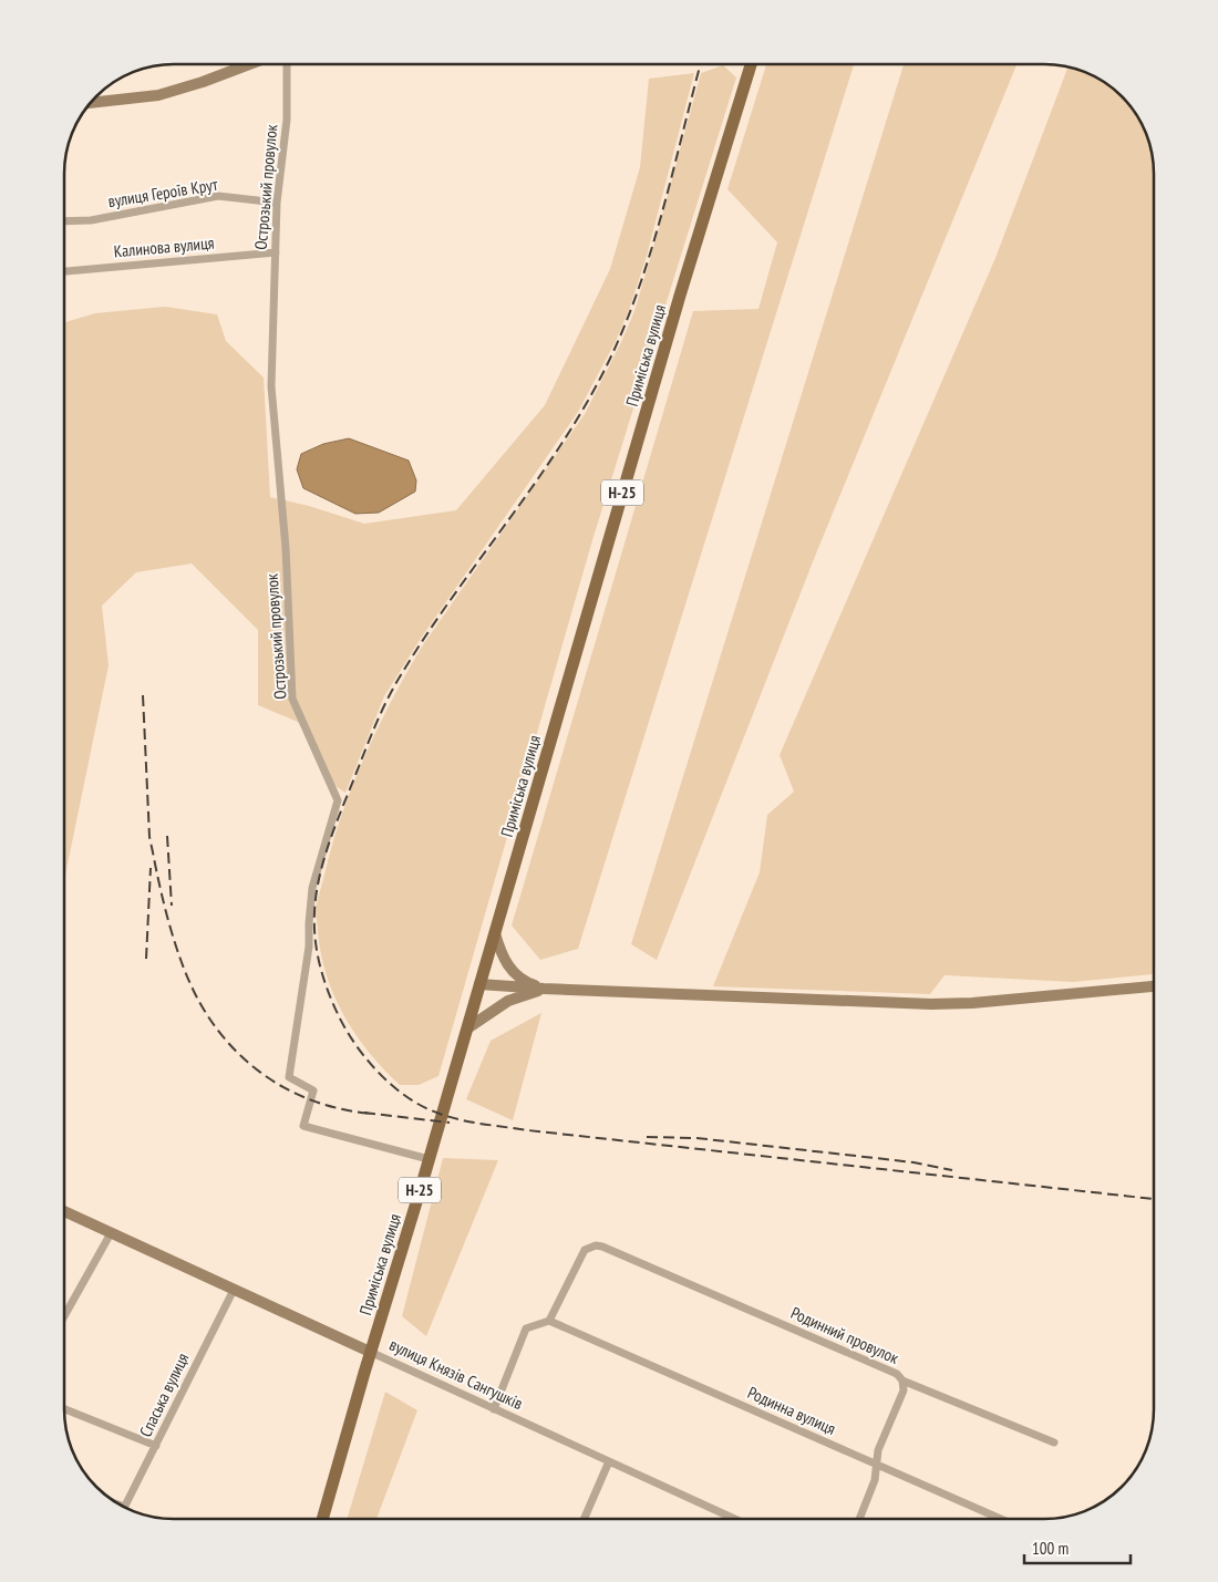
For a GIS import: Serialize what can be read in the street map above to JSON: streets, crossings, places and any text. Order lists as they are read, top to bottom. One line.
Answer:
{"streets":{"main road":["Приміська вулиця","Н-25","вулиця Князів Сангушків"],"street":["Острозький провулок","вулиця Героїв Крут","Калинова вулиця","Родинний провулок","Спаська вулиця","Родинна вулиця"]},"crossings":[["Острозький провулок","вулиця Героїв Крут"],["Острозький провулок","Калинова вулиця"],["Острозький провулок","Приміська вулиця"],["Приміська вулиця","вулиця Князів Сангушків"],["Родинний провулок","Родинна вулиця"],["вулиця Князів Сангушків","Спаська вулиця"]],"scale_bar":"100 m"}
